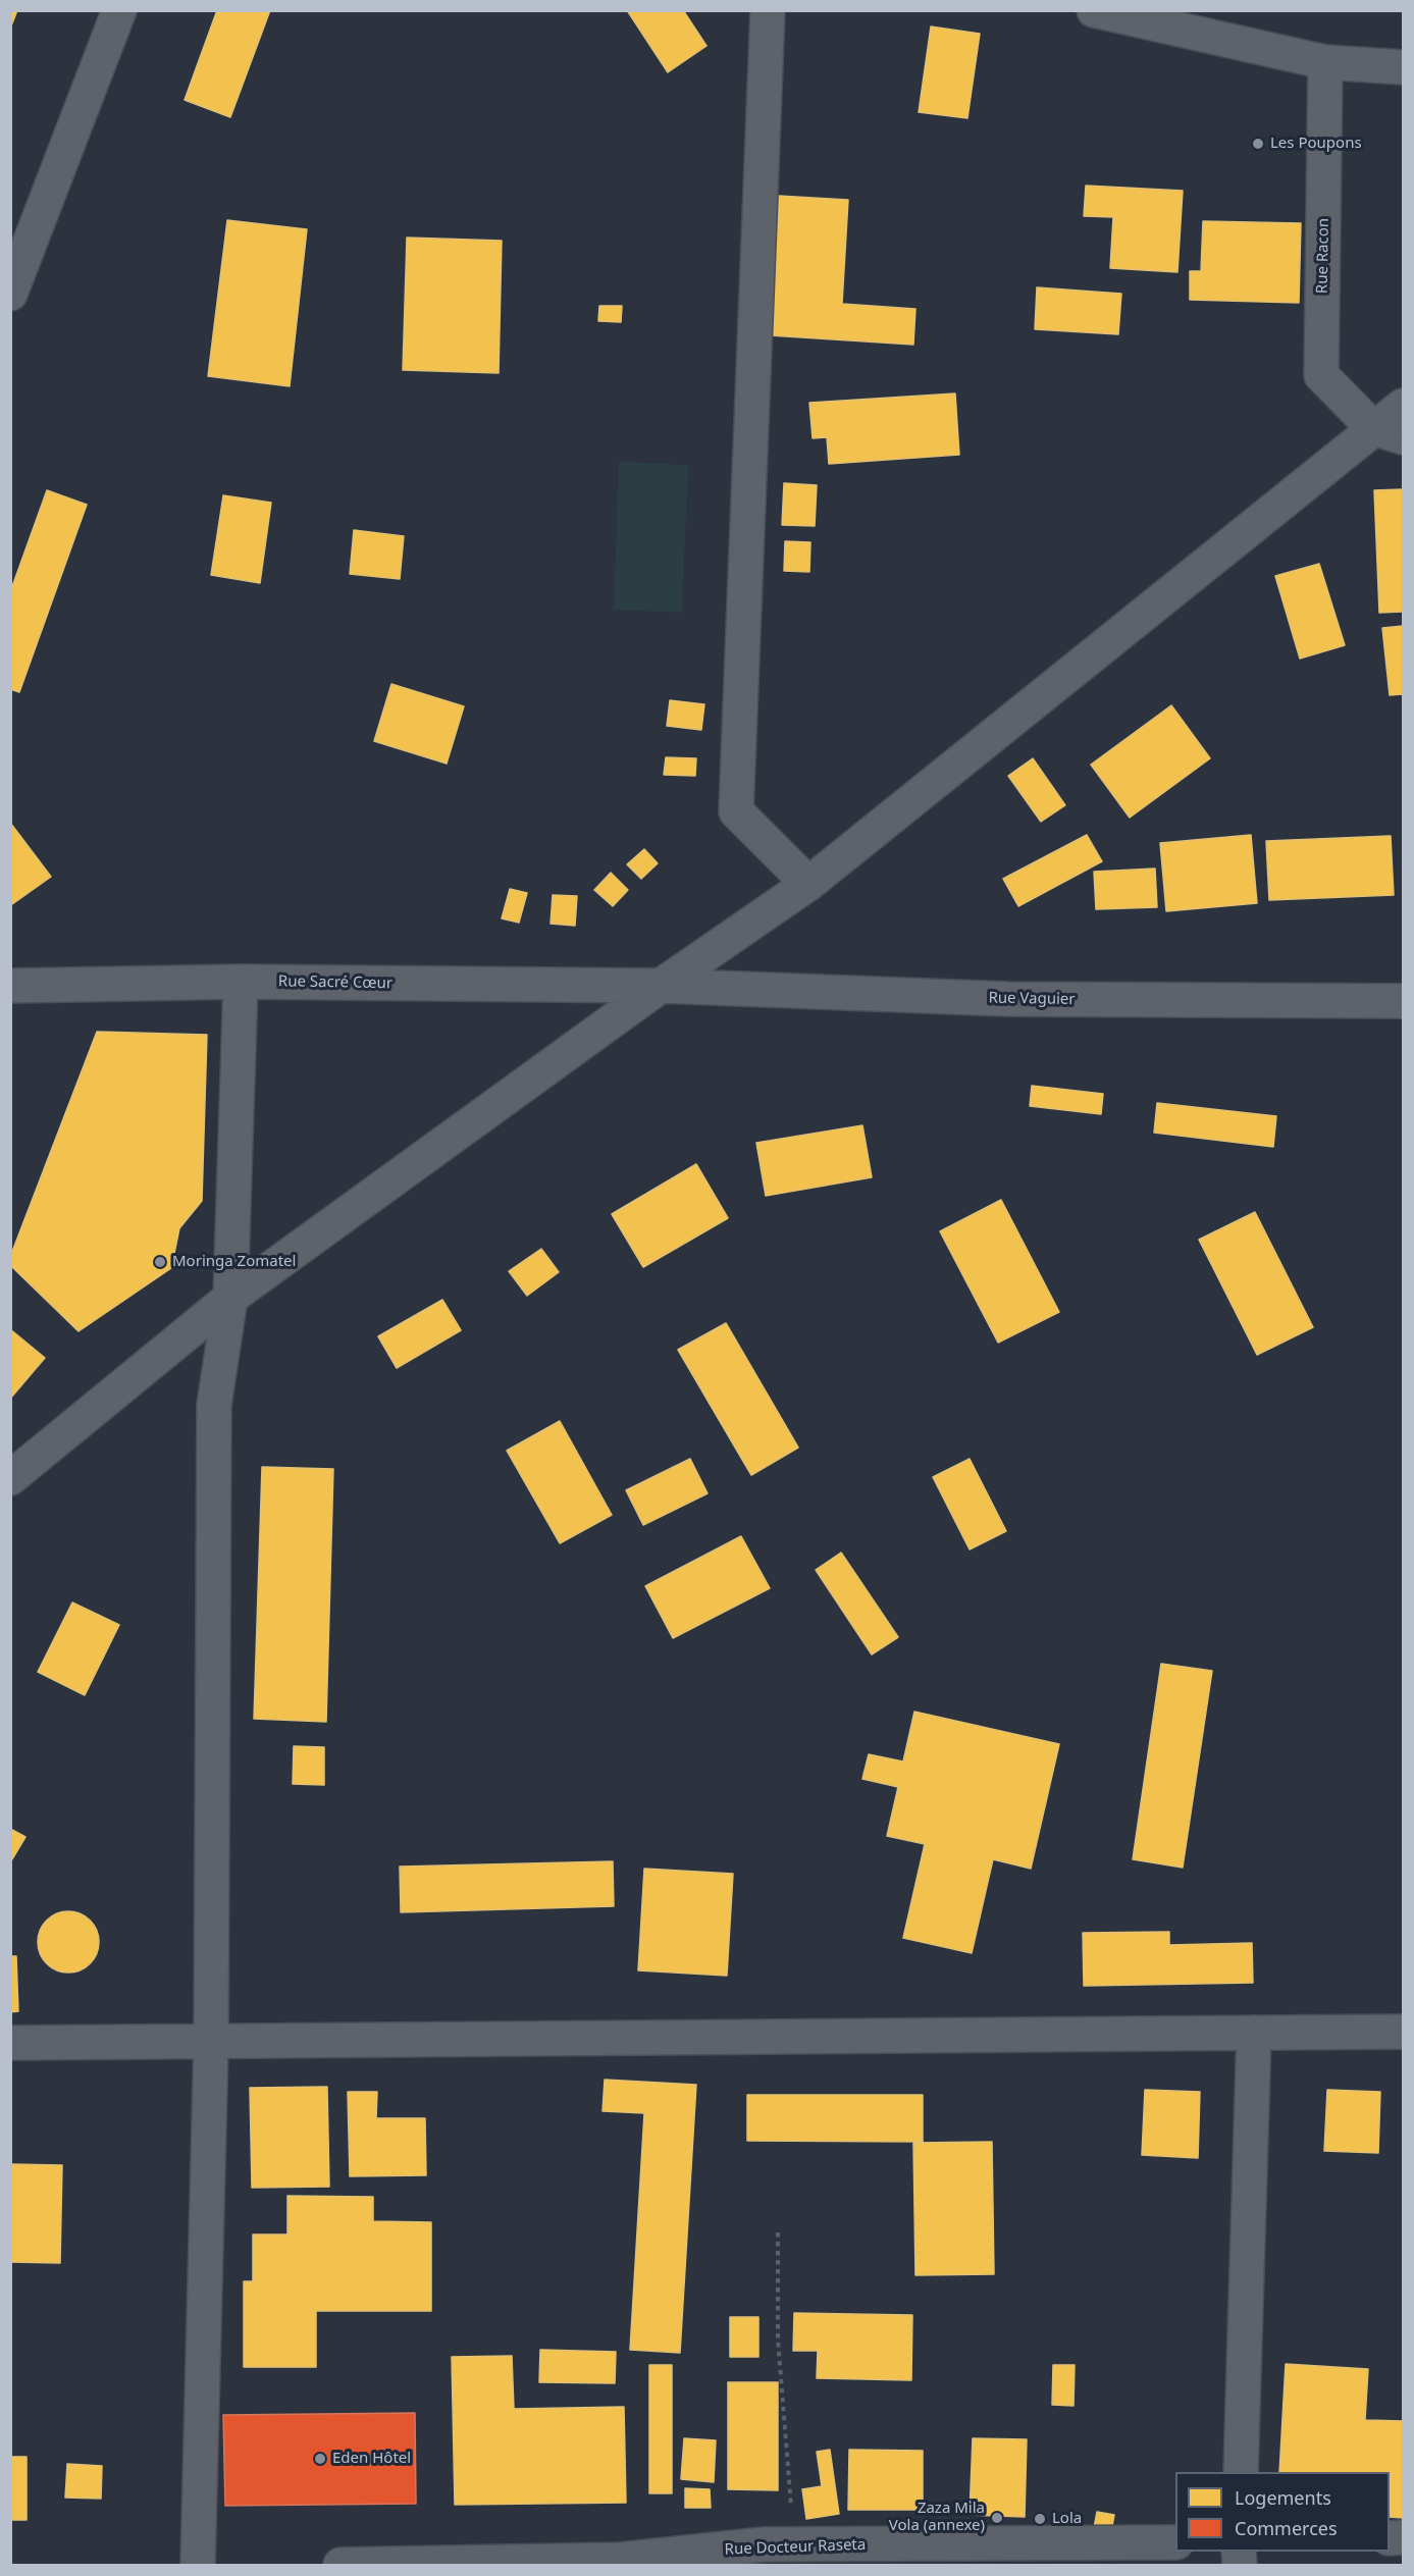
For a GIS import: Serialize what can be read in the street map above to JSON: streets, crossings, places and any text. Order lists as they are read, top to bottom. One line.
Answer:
{"streets":{"main road":["Rue Docteur Raseta"],"street":["Rue Racon","Rue Sacré Cœur","Rue Vaguier"]},"crossings":[["Rue Sacré Cœur","Rue Vaguier"]],"places":["Les Poupons","Moringa Zomatel","Eden Hôtel","Zaza Mila Vola (annexe)","Lola"],"legend":["Logements","Commerces"]}
